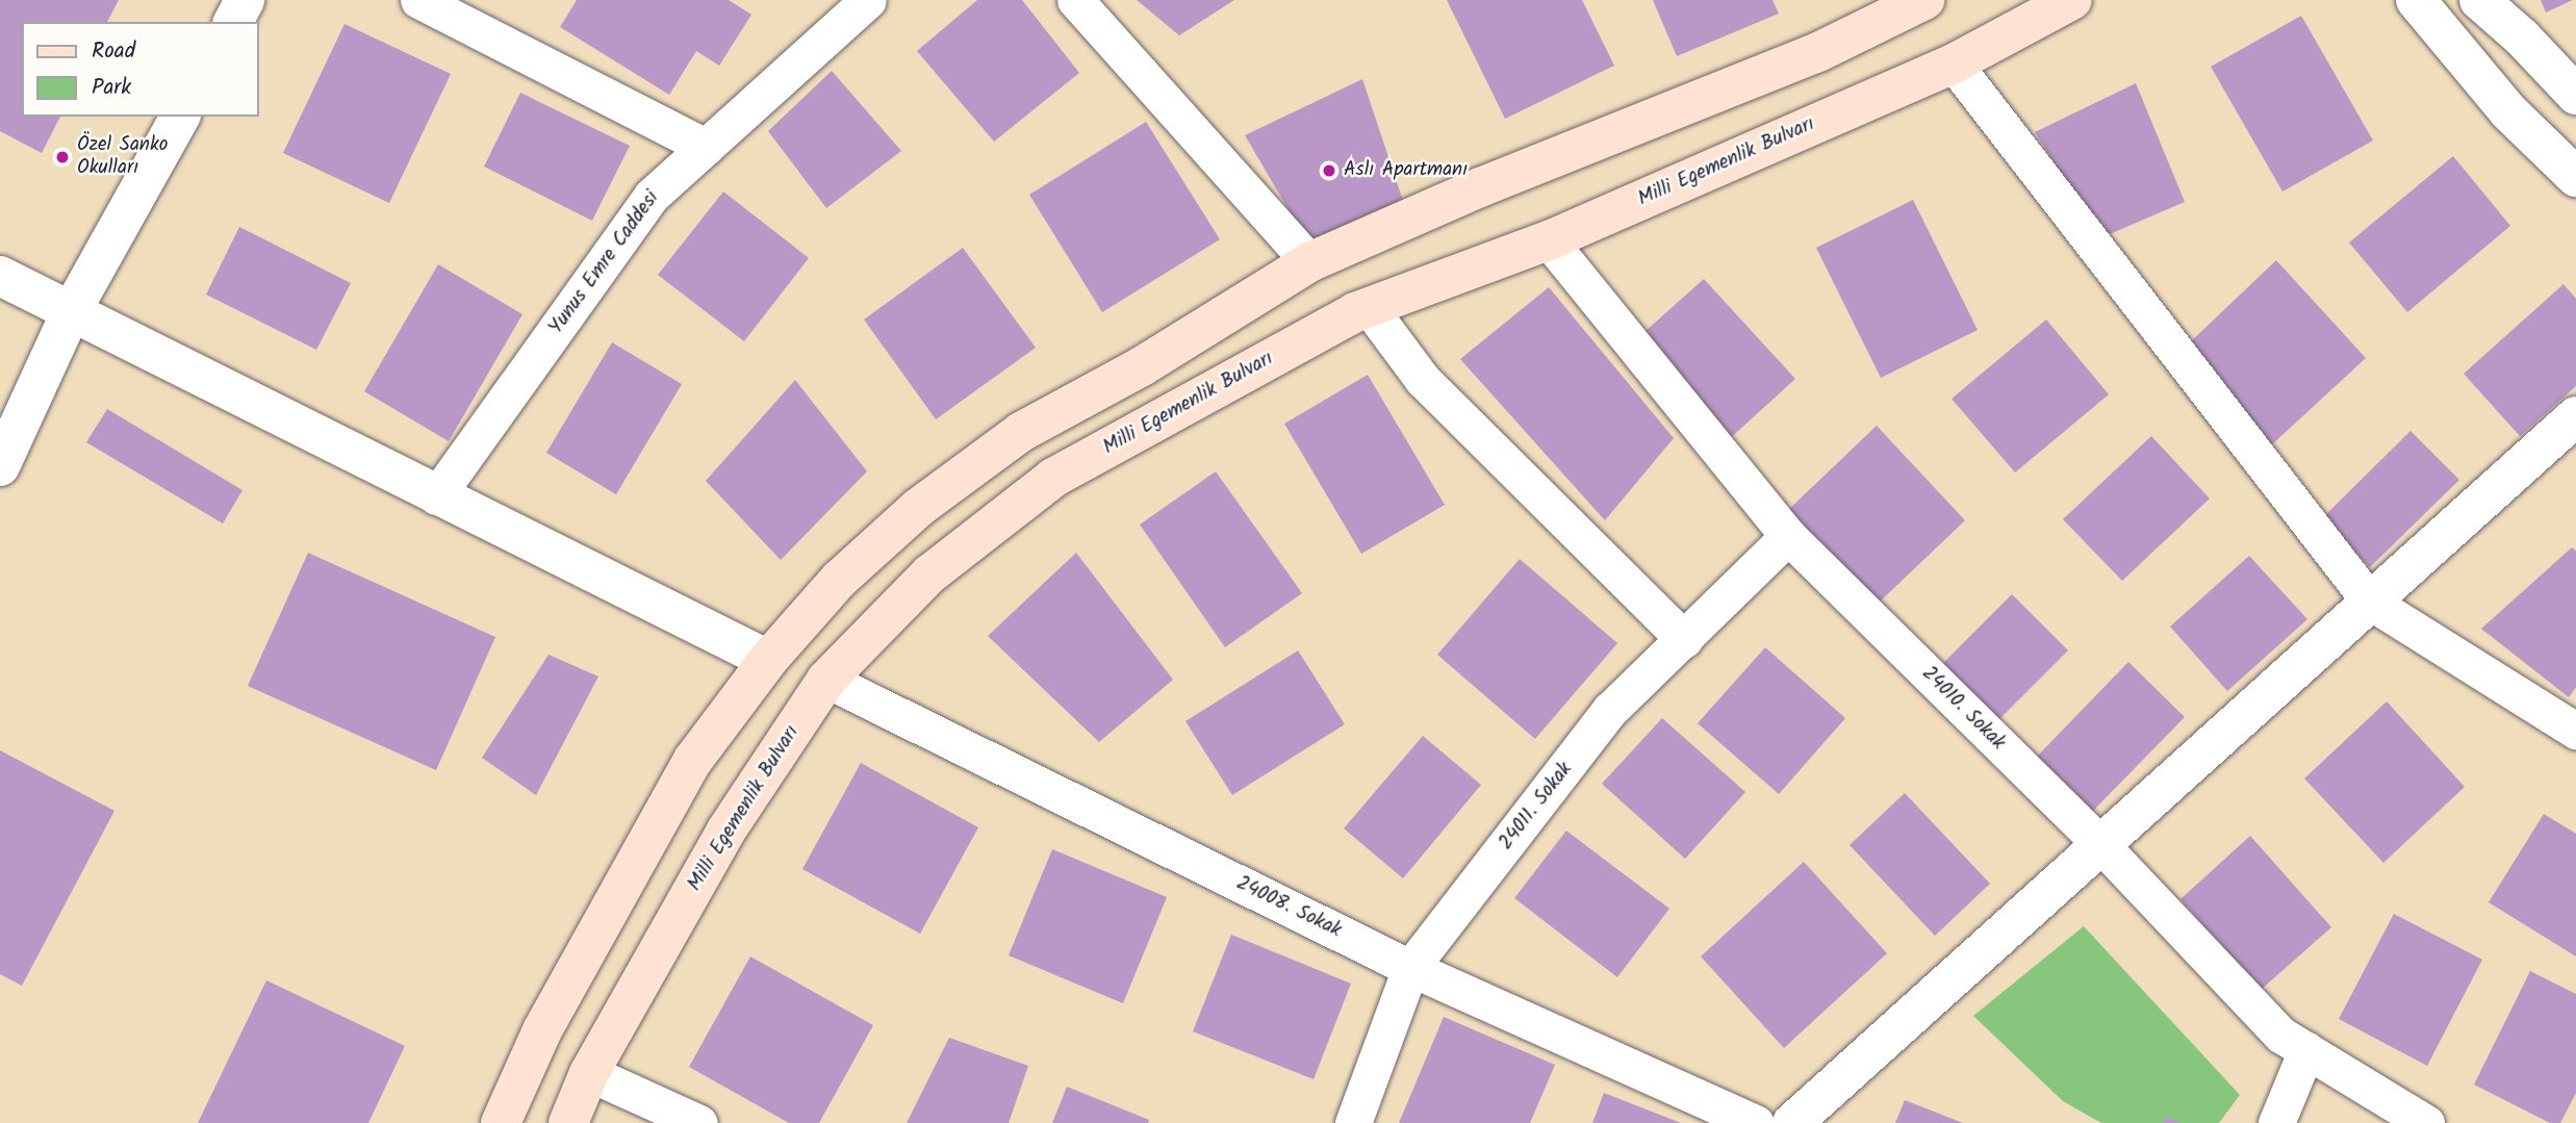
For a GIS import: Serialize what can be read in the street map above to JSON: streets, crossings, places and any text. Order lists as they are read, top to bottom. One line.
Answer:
{"streets":{"main road":["Milli Egemenlik Bulvarı"],"street":["Yunus Emre Caddesi","24010. Sokak","24011. Sokak","24008. Sokak"]},"crossings":[["Milli Egemenlik Bulvarı","24010. Sokak"],["Milli Egemenlik Bulvarı","24008. Sokak"],["24010. Sokak","24011. Sokak"],["24011. Sokak","24008. Sokak"]],"places":["Özel Sanko Okulları","Aslı Apartmanı"],"legend":["Road","Park"]}
